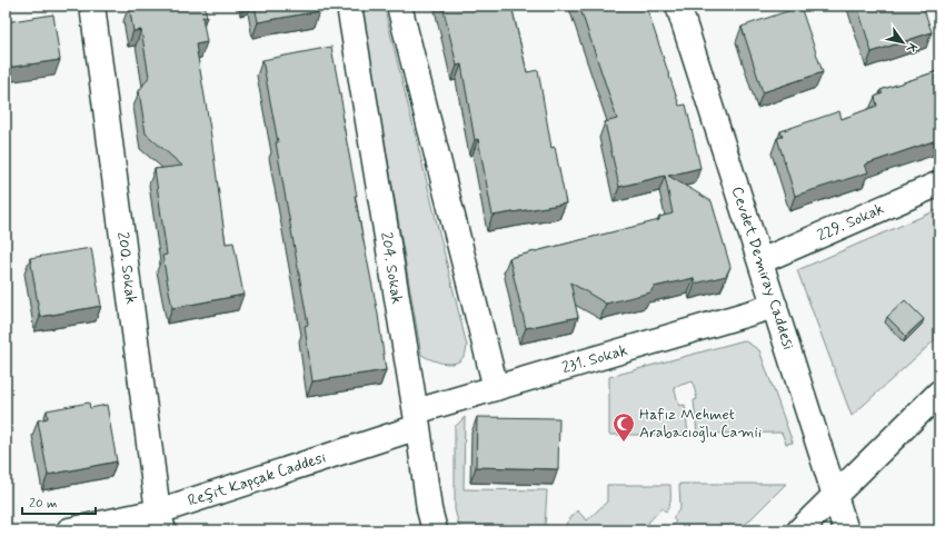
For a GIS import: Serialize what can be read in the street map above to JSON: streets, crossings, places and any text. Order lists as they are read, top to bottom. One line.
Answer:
{"streets":{"street":["229. Sokak","200. Sokak","204. Sokak","Cevdet Demiray Caddesi","231. Sokak","Reşit Kapçak Caddesi"]},"crossings":[["229. Sokak","Cevdet Demiray Caddesi"],["200. Sokak","Reşit Kapçak Caddesi"],["204. Sokak","231. Sokak"],["204. Sokak","Reşit Kapçak Caddesi"],["Cevdet Demiray Caddesi","231. Sokak"],["231. Sokak","Reşit Kapçak Caddesi"]],"places":{"mosque":["Hafız Mehmet Arabacıoğlu Camii"]},"scale_bar":"20 m","north":"bottom right"}
